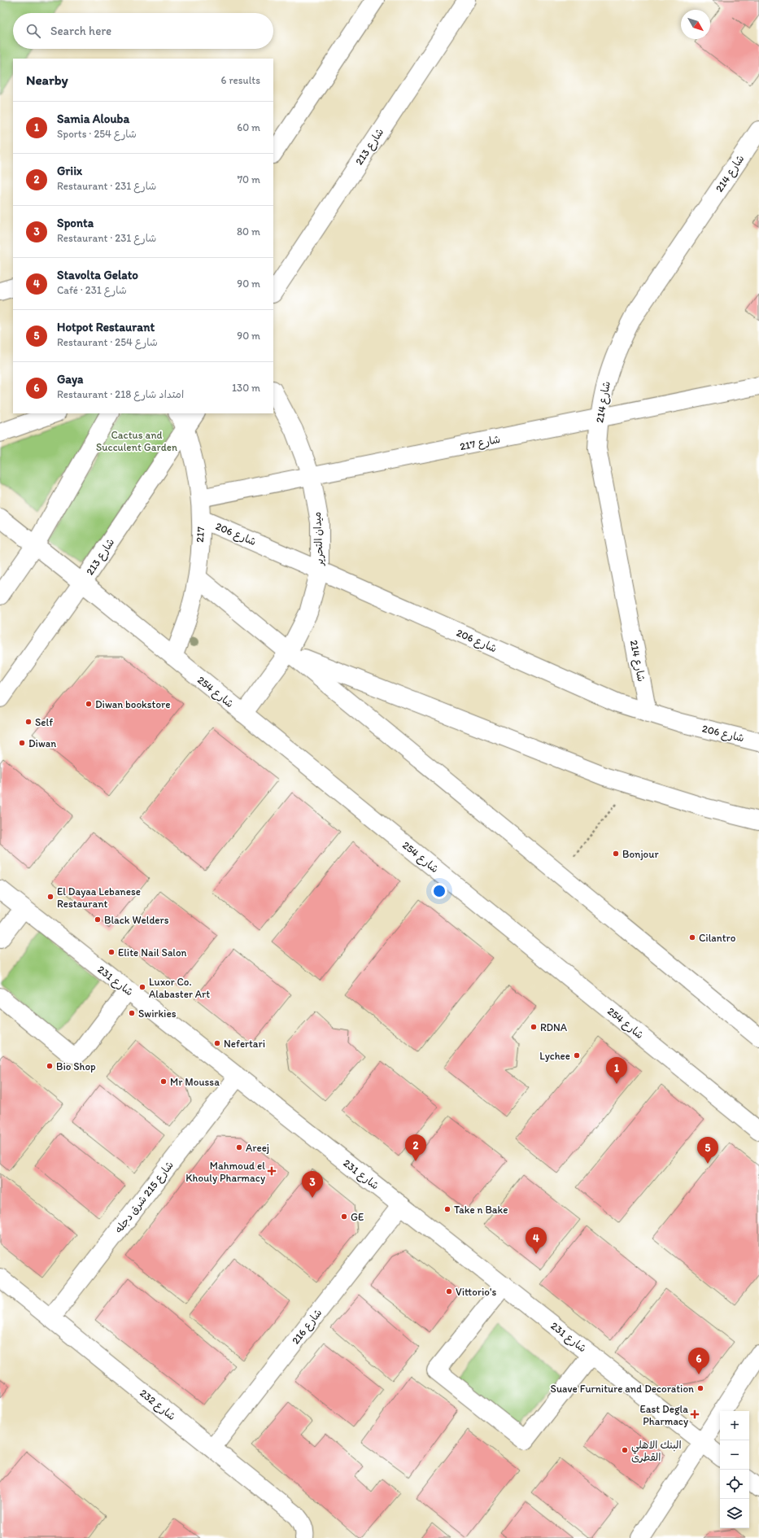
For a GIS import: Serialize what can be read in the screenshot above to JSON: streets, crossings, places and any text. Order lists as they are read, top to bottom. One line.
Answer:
{"streets":{"street":["شارع 213","شارع 214","شارع 217","شارع 206","217","ميدان التحرير","شارع 254","شارع 231","شارع 215 شرق دجله","شارع 216","شارع 232"]},"crossings":[["شارع 213","217"],["شارع 213","شارع 254"],["شارع 214","شارع 217"],["شارع 214","شارع 206"],["شارع 217","217"],["شارع 217","ميدان التحرير"],["شارع 206","217"],["شارع 206","ميدان التحرير"],["217","شارع 254"],["ميدان التحرير","شارع 254"],["شارع 231","شارع 215 شرق دجله"],["شارع 231","شارع 216"],["شارع 215 شرق دجله","شارع 232"],["شارع 216","شارع 232"]],"parks":["Cactus and Succulent Garden"],"places":{"other":["Diwan bookstore","Self","Diwan","Bonjour","El Dayaa Lebanese Restaurant","Black Welders","Cilantro","Elite Nail Salon","Luxor Co. Alabaster Art","Swirkies","RDNA","Nefertari","Lychee","Bio Shop","Mr Moussa","Areej","Take n Bake","GE","Vittorio's","Suave Furniture and Decoration","البنك الاهلي القطرى"],"health":["Mahmoud el Khouly Pharmacy","East Degla Pharmacy"]},"north":"bottom right","page":{"search":"Search here","heading":["Nearby","6 results"],"list":[{"mark":"1","name":"Samia Alouba","note":"Sports · شارع 254","value":"60 m"},{"mark":"2","name":"Griix","note":"Restaurant · شارع 231","value":"70 m"},{"mark":"3","name":"Sponta","note":"Restaurant · شارع 231","value":"80 m"},{"mark":"4","name":"Stavolta Gelato","note":"Café · شارع 231","value":"90 m"},{"mark":"5","name":"Hotpot Restaurant","note":"Restaurant · شارع 254","value":"90 m"},{"mark":"6","name":"Gaya","note":"Restaurant · امتداد شارع 218","value":"130 m"}],"pins":["1","2","5","3","4","6"],"map_buttons":["+","−"]}}
